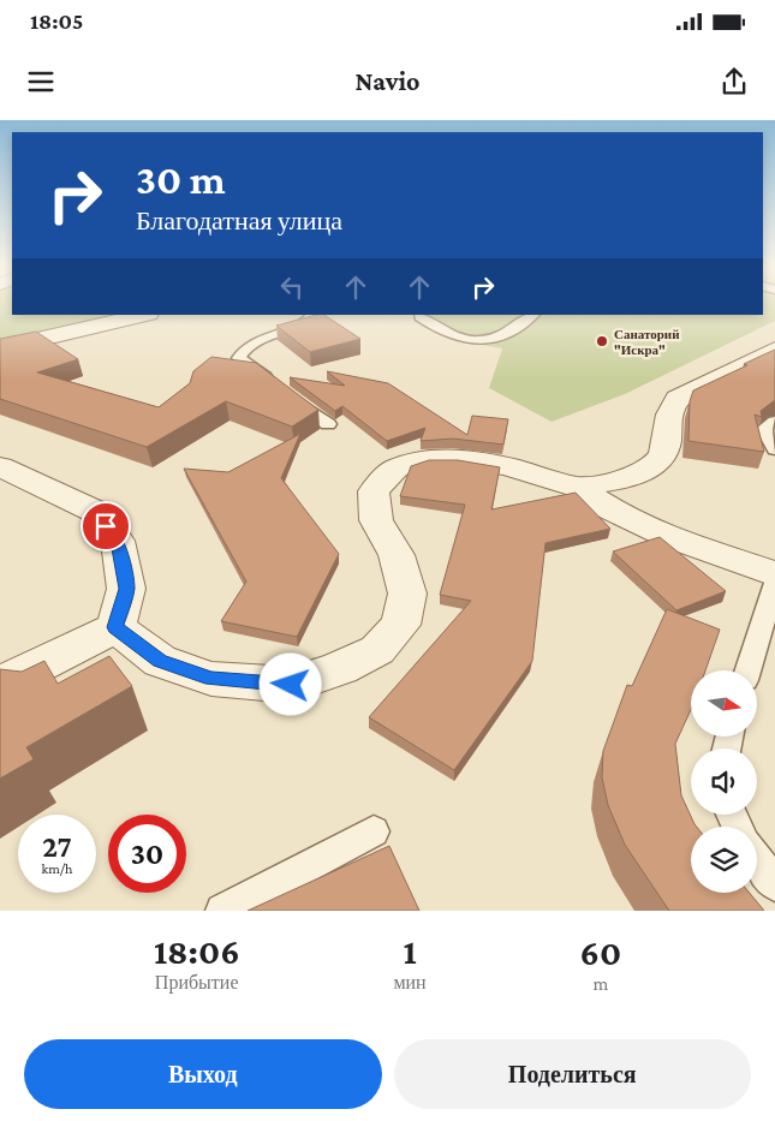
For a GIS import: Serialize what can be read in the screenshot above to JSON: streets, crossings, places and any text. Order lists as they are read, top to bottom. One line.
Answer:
{"places":["Санаторий \"Искра\""],"north":"right","page":{"status":"18:05","header":"Navio","turn":["30 m","Благодатная улица"],"speed":"27 km/h","limit":"30","eta":["18:06","Прибытие","1","мин","60","m"],"buttons":["Выход","Поделиться"]}}
